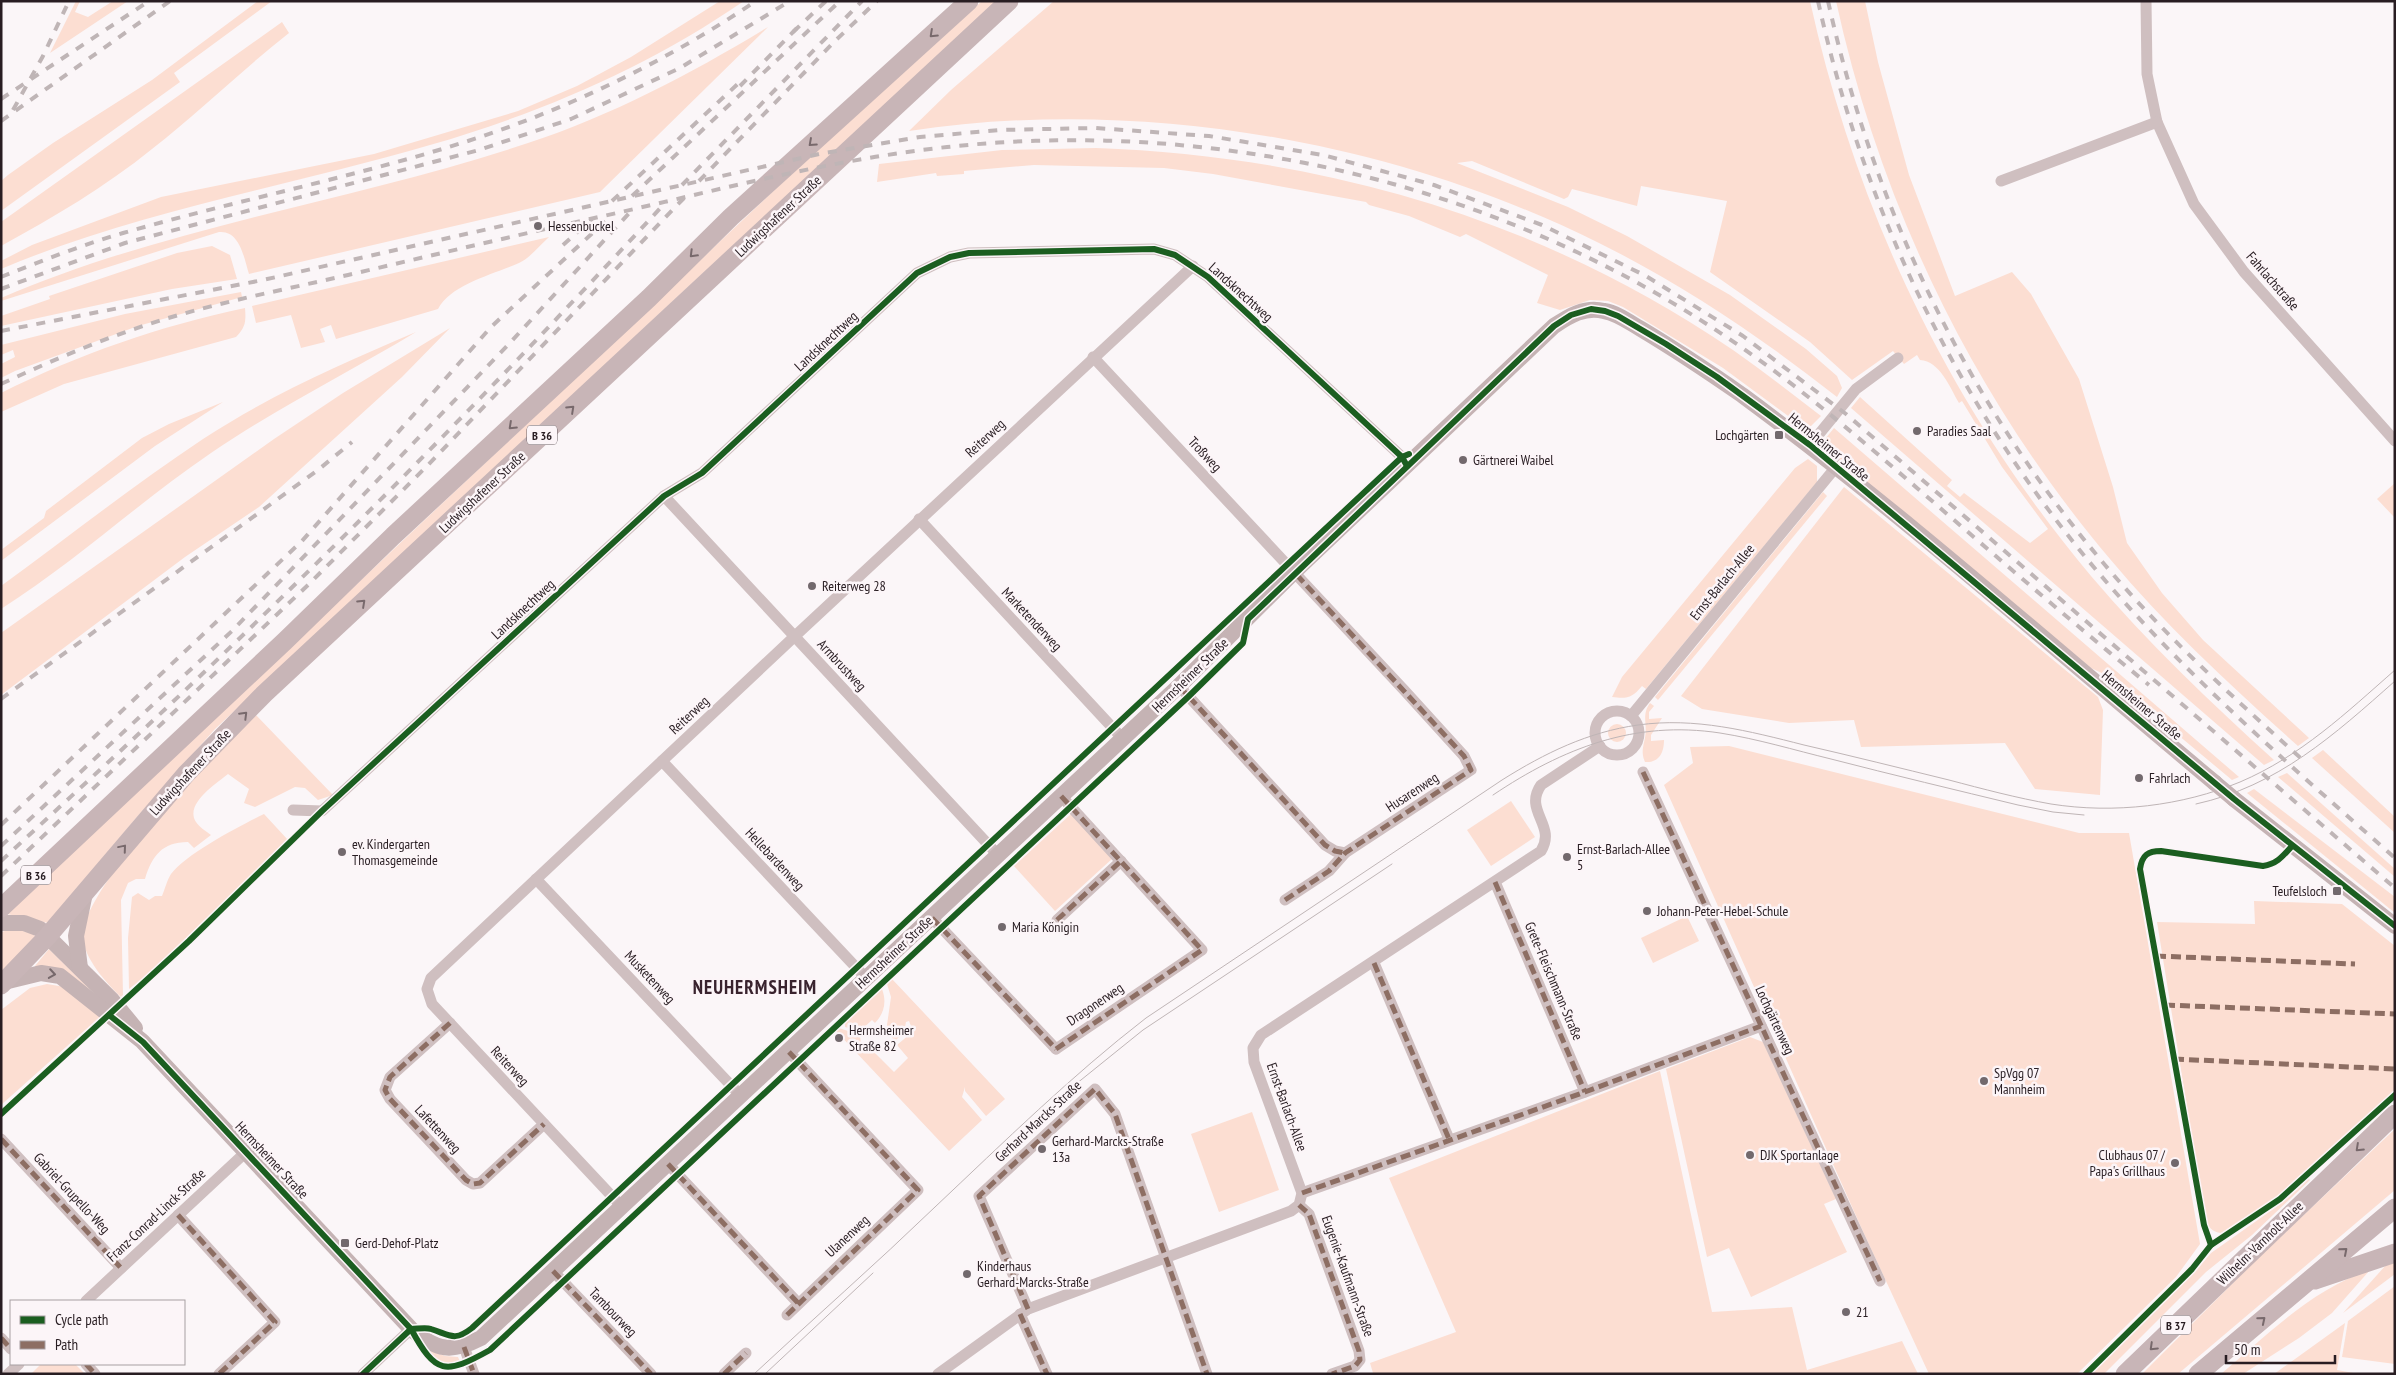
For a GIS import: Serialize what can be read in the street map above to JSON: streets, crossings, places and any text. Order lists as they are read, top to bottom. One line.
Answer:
{"streets":{"main road":["Ludwigshafener Straße","B 36","Wilhelm-Varnholt-Allee","B 37"],"street":["Fahrlachstraße","Landsknechtweg","Reiterweg","Hermsheimer Straße","Troßweg","Ernst-Barlach-Allee","Marketenderweg","Armbrustweg","Husarenweg","Hellebardenweg","Musketenweg","Grete-Fleischmann-Straße","Dragonerweg","Lochgärtenweg","Gerhard-Marcks-Straße","Lafettenweg","Gabriel-Grupello-Weg","Franz-Conrad-Linck-Straße","Ulanenweg","Eugenie-Kaufmann-Straße","Tambourweg"]},"crossings":[["Ludwigshafener Straße","Hermsheimer Straße"],["Landsknechtweg","Reiterweg"],["Landsknechtweg","Hermsheimer Straße"],["Landsknechtweg","Armbrustweg"],["Reiterweg","Hermsheimer Straße"],["Reiterweg","Troßweg"],["Reiterweg","Marketenderweg"],["Reiterweg","Armbrustweg"],["Reiterweg","Hellebardenweg"],["Reiterweg","Musketenweg"],["Reiterweg","Lafettenweg"],["Hermsheimer Straße","Troßweg"],["Hermsheimer Straße","Ernst-Barlach-Allee"],["Hermsheimer Straße","Marketenderweg"],["Hermsheimer Straße","Armbrustweg"],["Hermsheimer Straße","Husarenweg"],["Hermsheimer Straße","Hellebardenweg"],["Hermsheimer Straße","Musketenweg"],["Hermsheimer Straße","Dragonerweg"],["Hermsheimer Straße","Franz-Conrad-Linck-Straße"],["Hermsheimer Straße","Ulanenweg"],["Hermsheimer Straße","Tambourweg"],["Troßweg","Husarenweg"],["Ernst-Barlach-Allee","Grete-Fleischmann-Straße"],["Ernst-Barlach-Allee","Eugenie-Kaufmann-Straße"],["Gabriel-Grupello-Weg","Franz-Conrad-Linck-Straße"]],"districts":["NEUHERMSHEIM"],"places":{"other":["Hessenbuckel","Paradies Saal","Gärtnerei Waibel","Reiterweg 28","Fahrlach","ev. Kindergarten Thomasgemeinde","Ernst-Barlach-Allee 5","Johann-Peter-Hebel-Schule","Maria Königin","Hermsheimer Straße 82","SpVgg 07 Mannheim","Gerhard-Marcks-Straße 13a","DJK Sportanlage","Clubhaus 07 / Papa's Grillhaus","Kinderhaus Gerhard-Marcks-Straße","21"],"transit":["Lochgärten","Teufelsloch","Gerd-Dehof-Platz"]},"legend":["Cycle path","Path"],"scale_bar":"50 m"}
